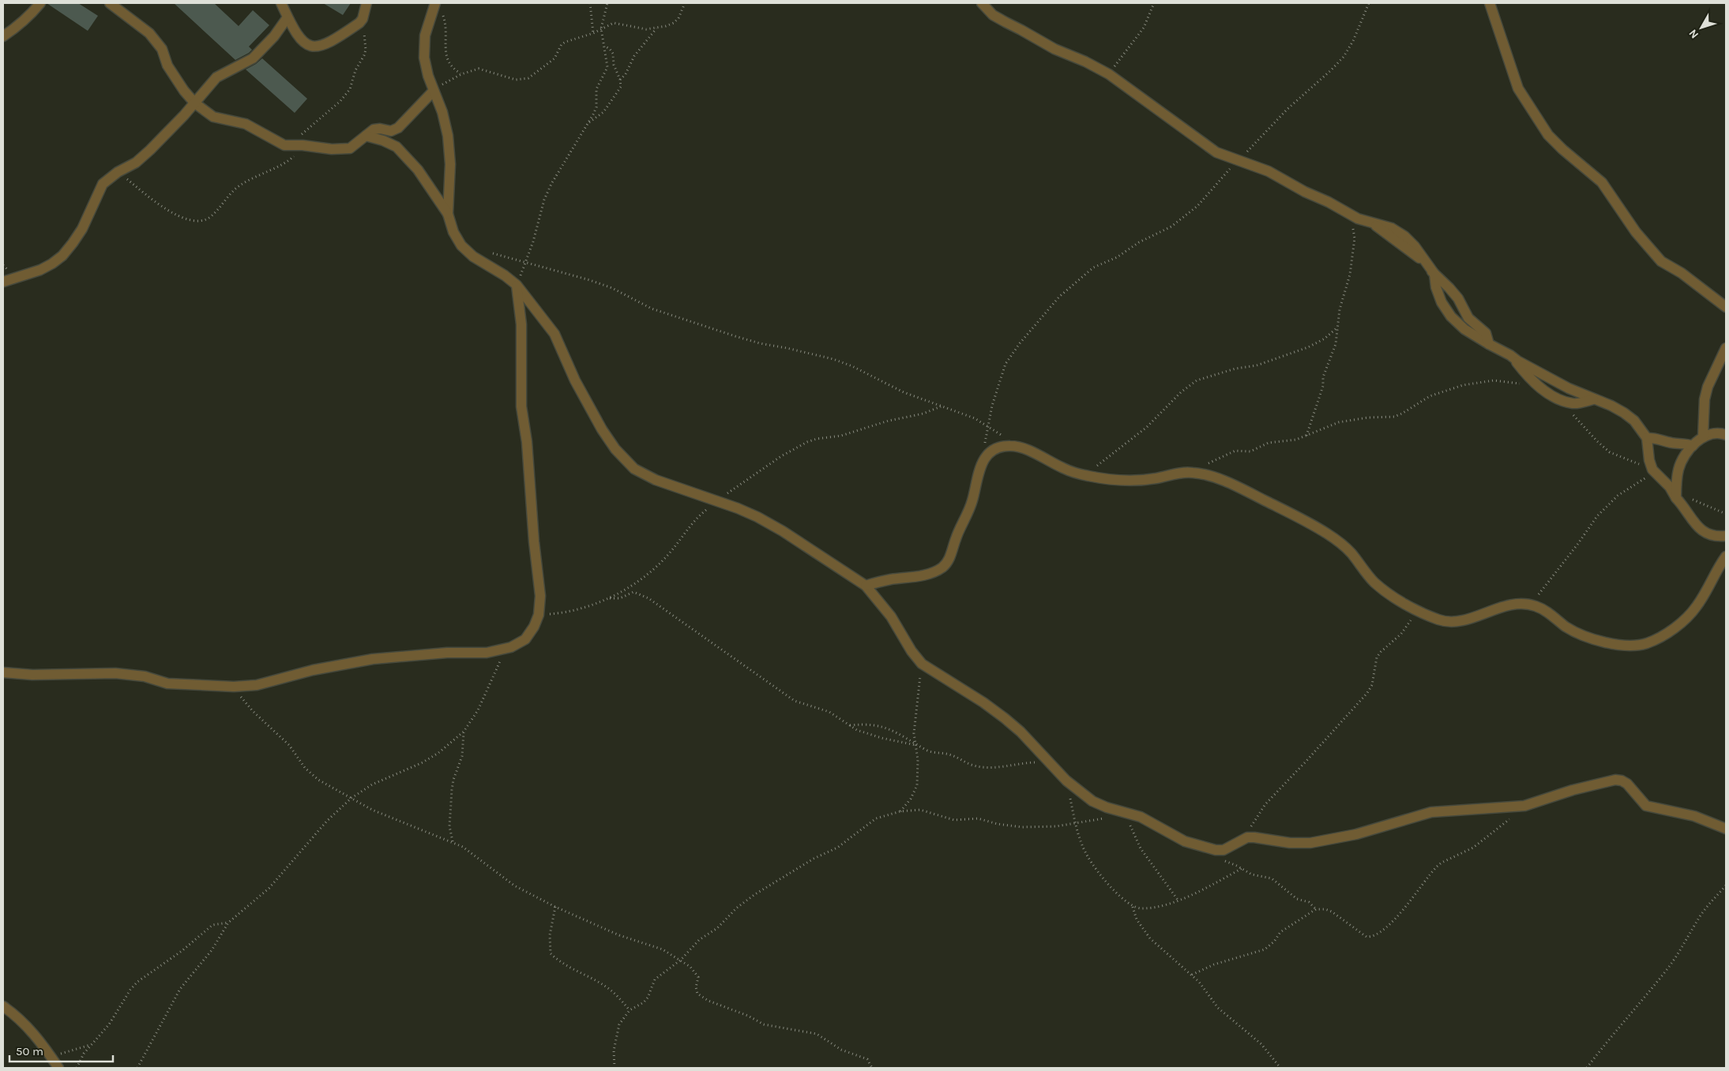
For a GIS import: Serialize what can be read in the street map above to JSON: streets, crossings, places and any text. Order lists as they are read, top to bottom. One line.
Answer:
{"scale_bar":"50 m","north":"bottom left"}
